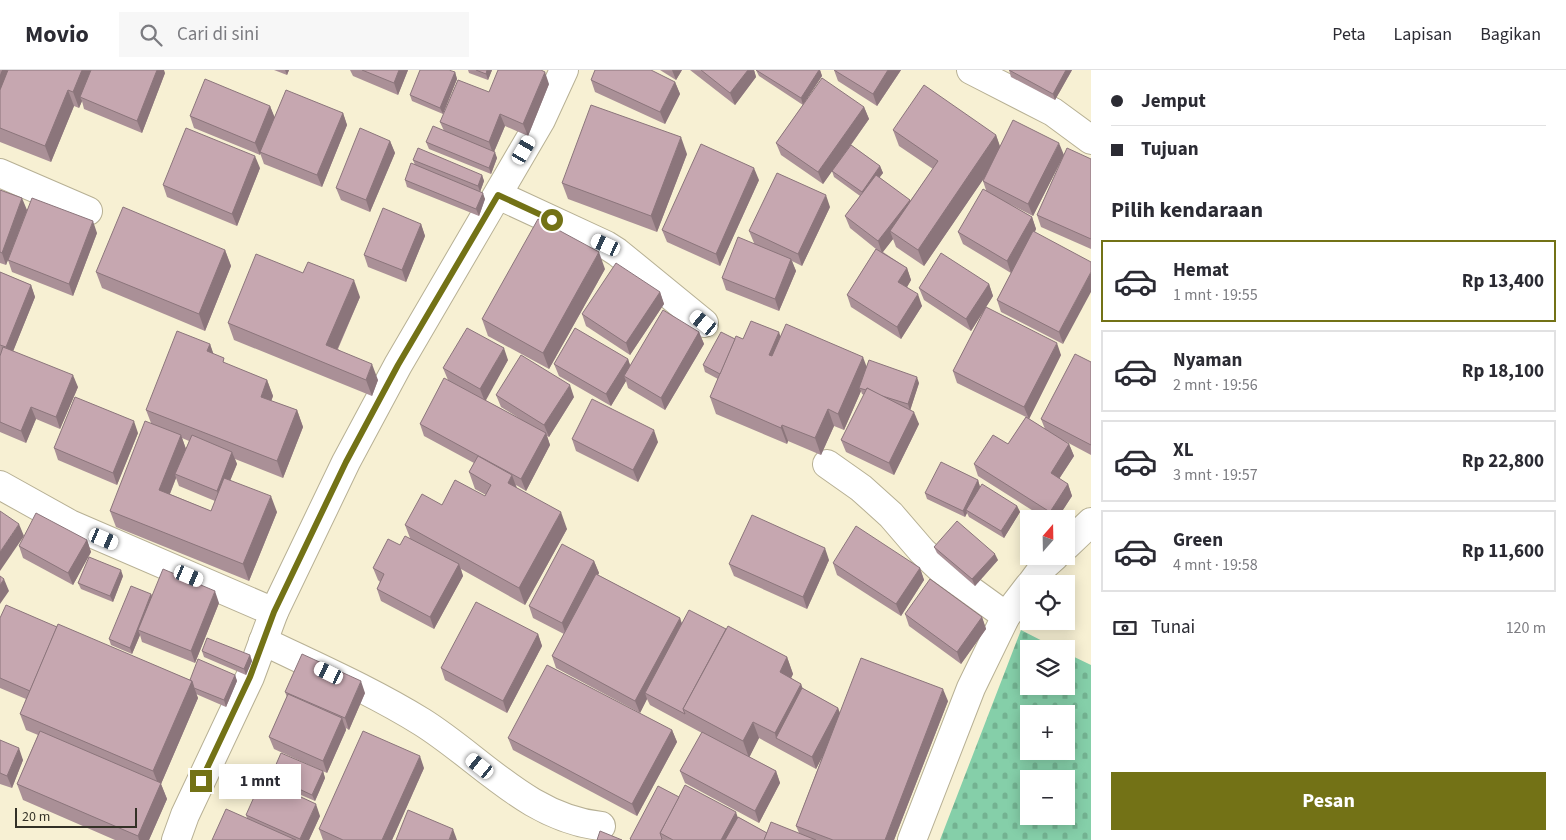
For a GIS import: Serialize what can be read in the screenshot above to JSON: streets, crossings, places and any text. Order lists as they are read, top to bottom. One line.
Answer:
{"scale_bar":"20 m","north":"top","page":{"header":"Movio","search":"Cari di sini","nav":["Peta","Lapisan","Bagikan"],"banner":["Jemput","Tujuan"],"heading":"Pilih kendaraan","list":[{"name":"Hemat","note":"1 mnt · 19:55","value":"Rp 13,400"},{"name":"Nyaman","note":"2 mnt · 19:56","value":"Rp 18,100"},{"name":"XL","note":"3 mnt · 19:57","value":"Rp 22,800"},{"name":"Green","note":"4 mnt · 19:58","value":"Rp 11,600"}],"map_buttons":["+","−"],"pay":["Tunai","120 m"],"buttons":"Pesan","bubble":"1 mnt","scale":"20 m"}}
